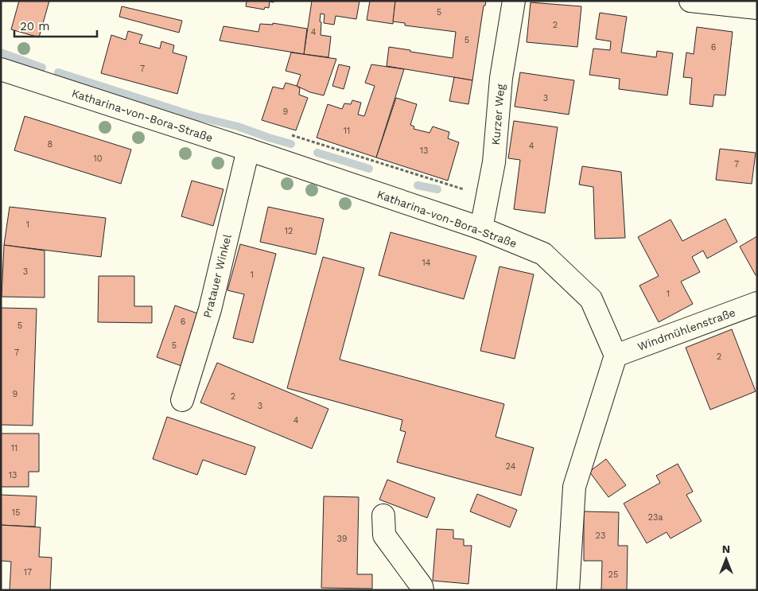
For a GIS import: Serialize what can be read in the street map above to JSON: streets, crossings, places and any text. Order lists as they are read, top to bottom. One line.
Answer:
{"streets":{"street":["Kurzer Weg","Katharina-von-Bora-Straße","Pratauer Winkel","Windmühlenstraße"]},"crossings":[["Kurzer Weg","Katharina-von-Bora-Straße"],["Katharina-von-Bora-Straße","Pratauer Winkel"],["Katharina-von-Bora-Straße","Windmühlenstraße"]],"house_numbers":["5","2","4","5","6","7","3","9","11","8","4","13","10","7","1","12","14","3","1","1","6","5","5","7","2","9","2","3","4","11","24","13","15","23a","23","39","17","25"],"scale_bar":"20 m","north":"top"}
